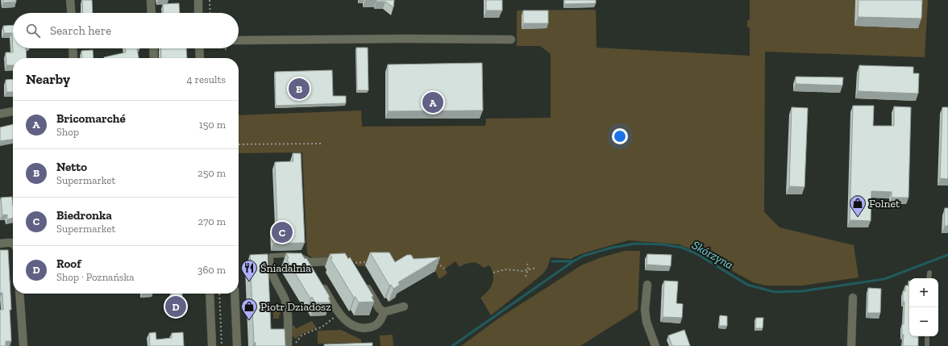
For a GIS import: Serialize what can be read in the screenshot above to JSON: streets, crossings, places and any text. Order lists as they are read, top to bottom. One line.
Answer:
{"water":["Skórzyna"],"places":{"shop":["Folnet","Piotr Dziadosz"],"restaurant":["Śniadalnia"]},"page":{"search":"Search here","heading":["Nearby","4 results"],"pins":["B","A","C","D"],"list":[{"mark":"A","name":"Bricomarché","note":"Shop","value":"150 m"},{"mark":"B","name":"Netto","note":"Supermarket","value":"250 m"},{"mark":"C","name":"Biedronka","note":"Supermarket","value":"270 m"},{"mark":"D","name":"Roof","note":"Shop · Poznańska","value":"360 m"}],"map_buttons":["+","−"]}}
